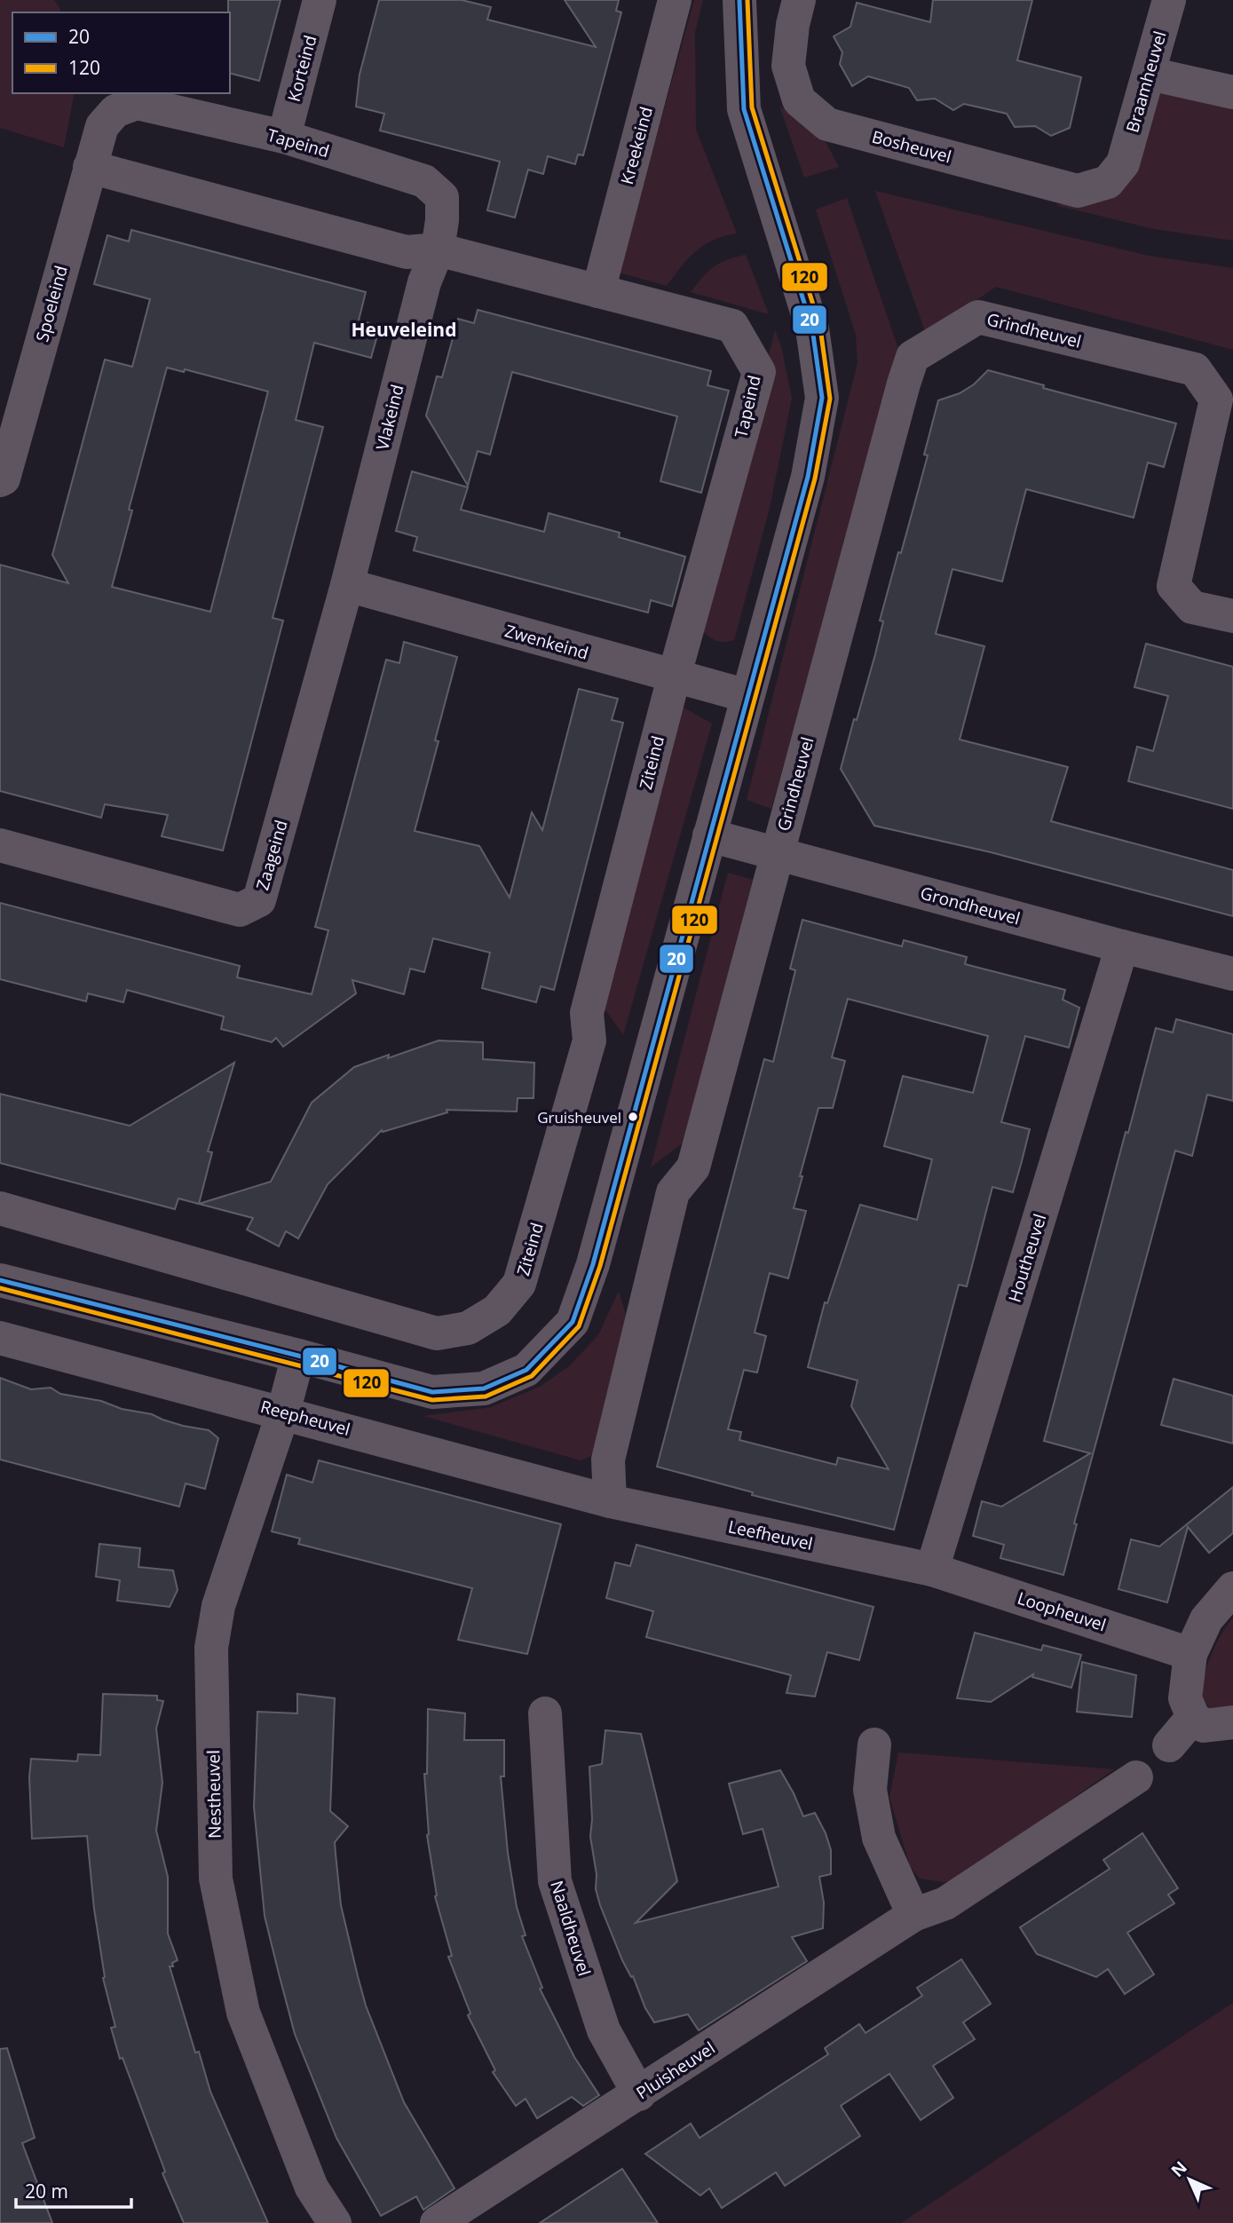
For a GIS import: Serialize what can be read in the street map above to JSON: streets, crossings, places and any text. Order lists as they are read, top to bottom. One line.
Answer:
{"streets":{"street":["Korteind","Braamheuvel","Tapeind","Kreekeind","Bosheuvel","Spoeleind","Grindheuvel","Vlakeind","Zwenkeind","Ziteind","Zaageind","Grondheuvel","Houtheuvel","Reepheuvel","Leefheuvel","Loopheuvel","Nestheuvel","Naaldheuvel","Pluisheuvel"]},"crossings":[["Korteind","Tapeind"],["Braamheuvel","Bosheuvel"],["Tapeind","Kreekeind"],["Tapeind","Spoeleind"],["Tapeind","Vlakeind"],["Tapeind","Zwenkeind"],["Tapeind","Ziteind"],["Grindheuvel","Grondheuvel"],["Vlakeind","Zwenkeind"],["Vlakeind","Zaageind"],["Zwenkeind","Ziteind"],["Zwenkeind","Zaageind"],["Grondheuvel","Houtheuvel"],["Houtheuvel","Leefheuvel"],["Houtheuvel","Loopheuvel"],["Reepheuvel","Leefheuvel"],["Reepheuvel","Nestheuvel"],["Leefheuvel","Loopheuvel"],["Naaldheuvel","Pluisheuvel"]],"districts":["Heuveleind"],"places":["Gruisheuvel"],"lines":["transit line 20","transit line 120"],"legend":["20","120"],"scale_bar":"20 m","north":"top left"}
